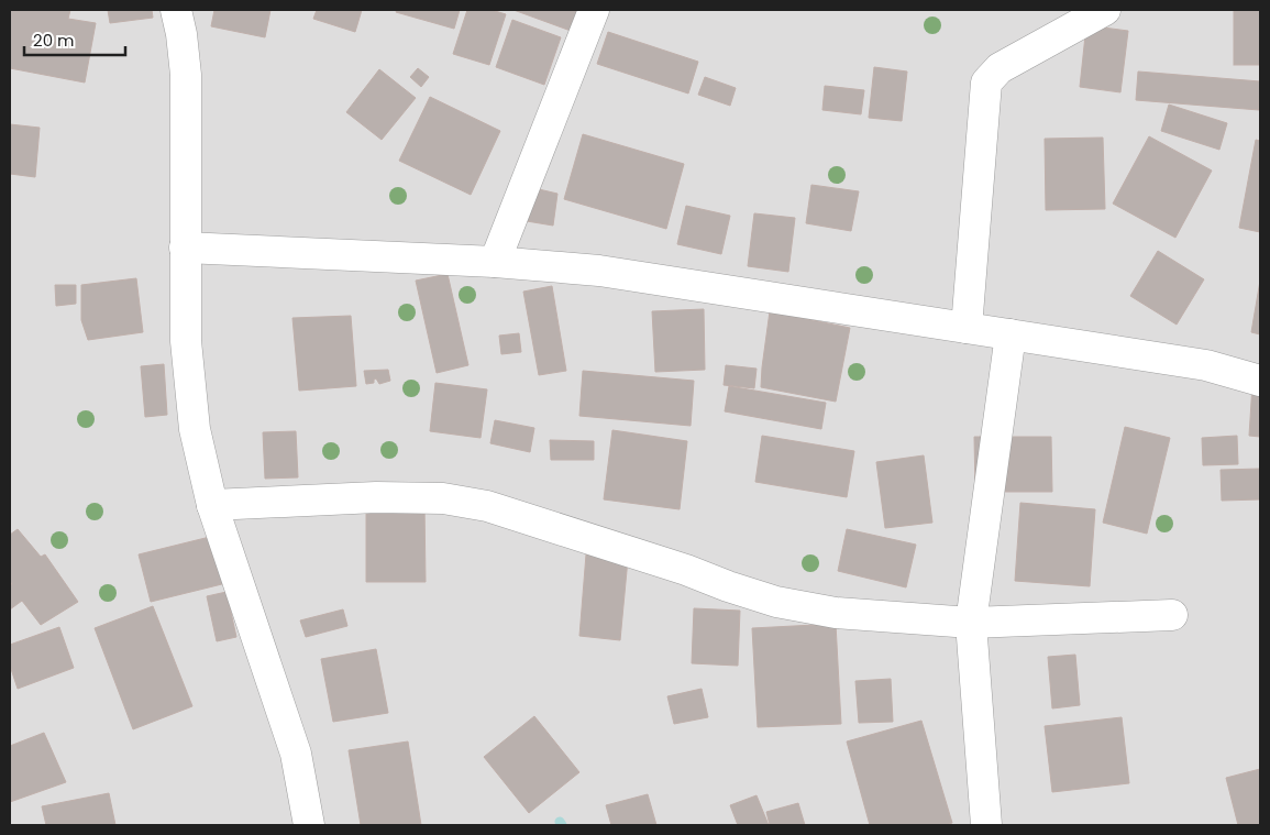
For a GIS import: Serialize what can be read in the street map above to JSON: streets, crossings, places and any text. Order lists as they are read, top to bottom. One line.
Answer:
{"scale_bar":"20 m"}
